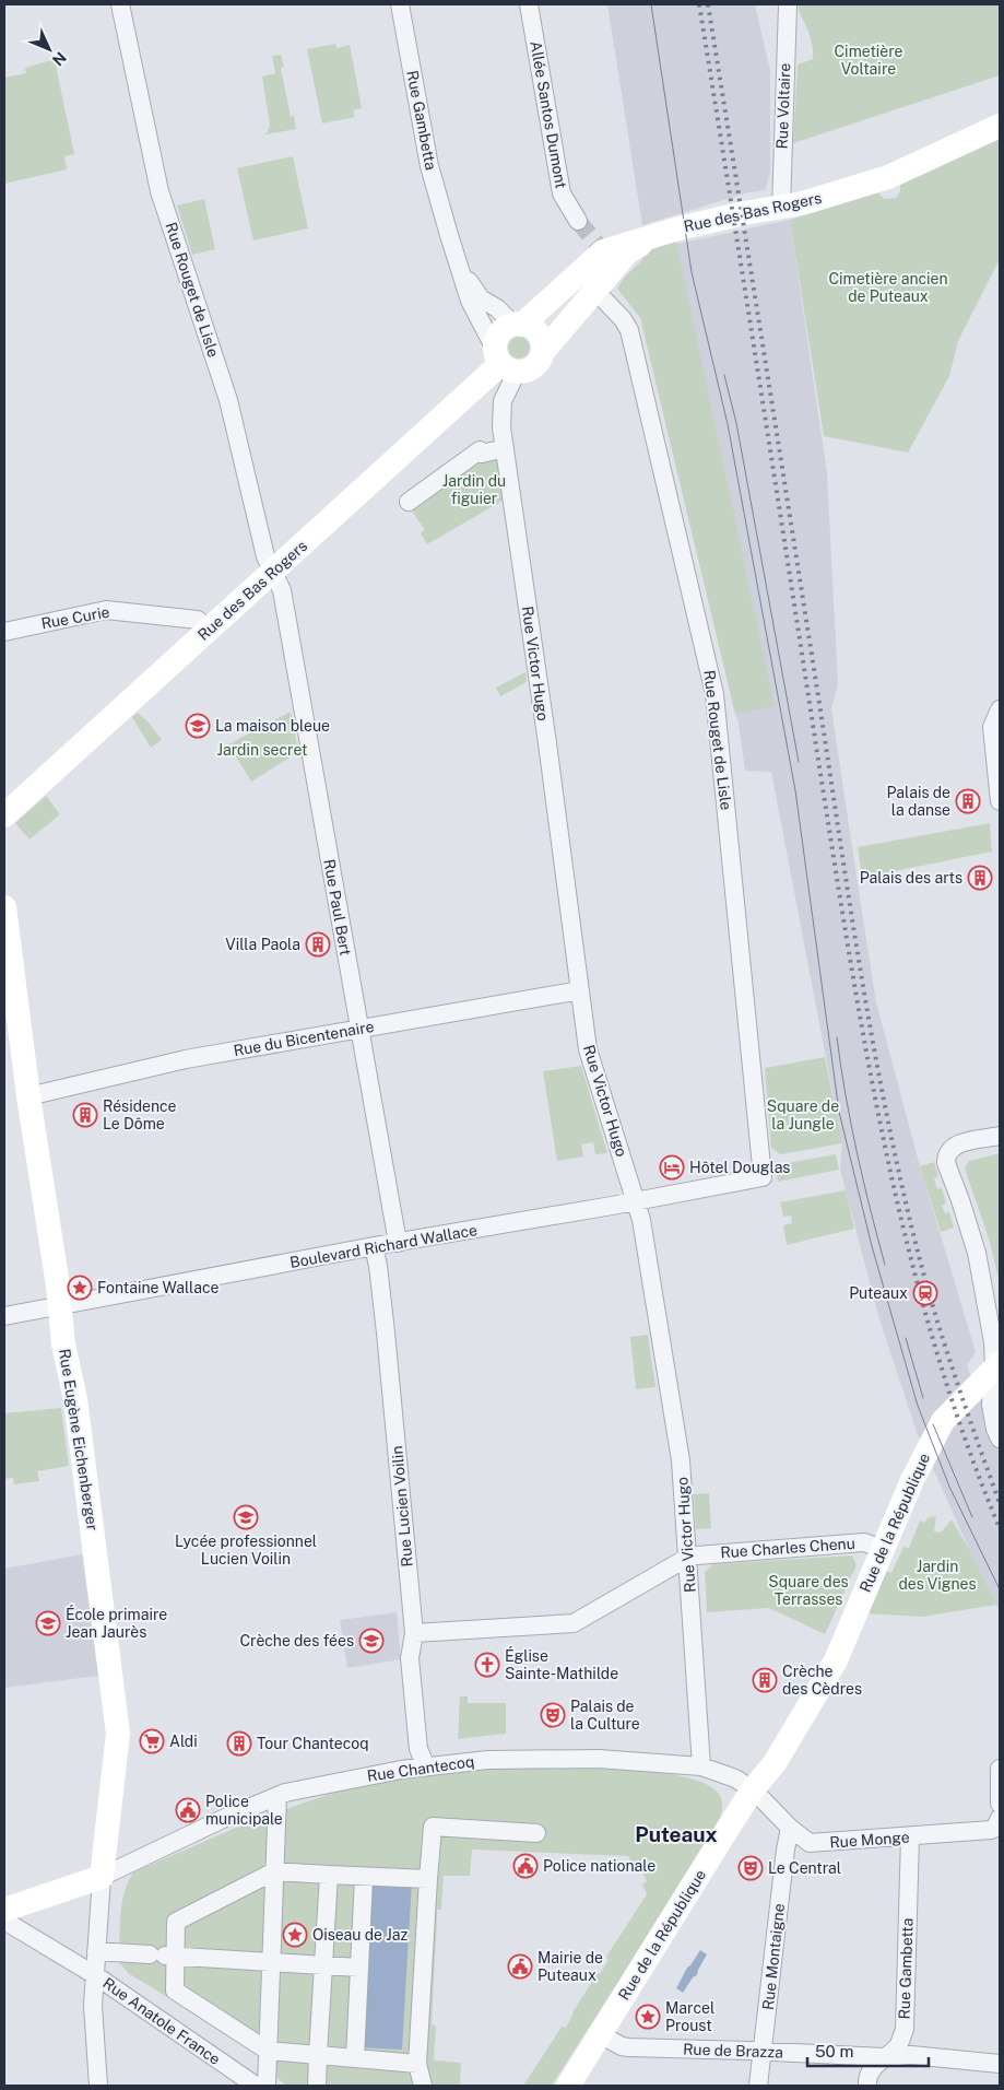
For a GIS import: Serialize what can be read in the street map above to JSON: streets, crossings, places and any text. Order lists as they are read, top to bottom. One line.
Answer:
{"streets":{"street":["Rue Voltaire","Allée Santos Dumont","Rue Gambetta","Rue des Bas Rogers","Rue Rouget de Lisle","Rue Curie","Rue Victor Hugo","Rue Paul Bert","Rue du Bicentenaire","Boulevard Richard Wallace","Rue Eugène Eichenberger","Rue Lucien Voilin","Rue de la République","Rue Charles Chenu","Rue Chantecoq","Rue Monge","Rue Montaigne","Rue Anatole France","Rue de Brazza"]},"crossings":[["Rue Voltaire","Rue des Bas Rogers"],["Rue Gambetta","Rue des Bas Rogers"],["Rue Gambetta","Rue Victor Hugo"],["Rue Gambetta","Rue Monge"],["Rue Gambetta","Rue de Brazza"],["Rue des Bas Rogers","Rue Rouget de Lisle"],["Rue des Bas Rogers","Rue Curie"],["Rue des Bas Rogers","Rue Victor Hugo"],["Rue des Bas Rogers","Rue Paul Bert"],["Rue Rouget de Lisle","Rue Paul Bert"],["Rue Rouget de Lisle","Boulevard Richard Wallace"],["Rue Victor Hugo","Rue du Bicentenaire"],["Rue Victor Hugo","Boulevard Richard Wallace"],["Rue Victor Hugo","Rue Charles Chenu"],["Rue Victor Hugo","Rue Chantecoq"],["Rue Paul Bert","Rue du Bicentenaire"],["Rue Paul Bert","Boulevard Richard Wallace"],["Rue du Bicentenaire","Rue Eugène Eichenberger"],["Boulevard Richard Wallace","Rue Eugène Eichenberger"],["Boulevard Richard Wallace","Rue Lucien Voilin"],["Rue Eugène Eichenberger","Rue Chantecoq"],["Rue Eugène Eichenberger","Rue Anatole France"],["Rue Lucien Voilin","Rue Charles Chenu"],["Rue Lucien Voilin","Rue Chantecoq"],["Rue de la République","Rue Charles Chenu"],["Rue de la République","Rue Chantecoq"],["Rue de la République","Rue Monge"],["Rue de la République","Rue de Brazza"],["Rue Chantecoq","Rue Monge"],["Rue Monge","Rue Montaigne"],["Rue Montaigne","Rue de Brazza"]],"districts":["Puteaux"],"parks":["Cimetière Voltaire","Cimetière ancien de Puteaux","Jardin du figuier","Jardin secret","Square de la Jungle","Jardin des Vignes","Square des Terrasses"],"places":{"school or university":["La maison bleue","Lycée professionnel Lucien Voilin","École primaire Jean Jaurès","Crèche des fées"],"building":["Palais de la danse","Palais des arts","Villa Paola","Résidence Le Dôme","Crèche des Cèdres","Tour Chantecoq"],"hotel":["Hôtel Douglas"],"place":["Fontaine Wallace","Oiseau de Jaz","Marcel Proust"],"station":["Puteaux"],"church":["Église Sainte-Mathilde"],"theatre":["Palais de la Culture","Le Central"],"supermarket":["Aldi"],"public building":["Police municipale","Police nationale","Mairie de Puteaux"]},"scale_bar":"50 m","north":"bottom right"}
